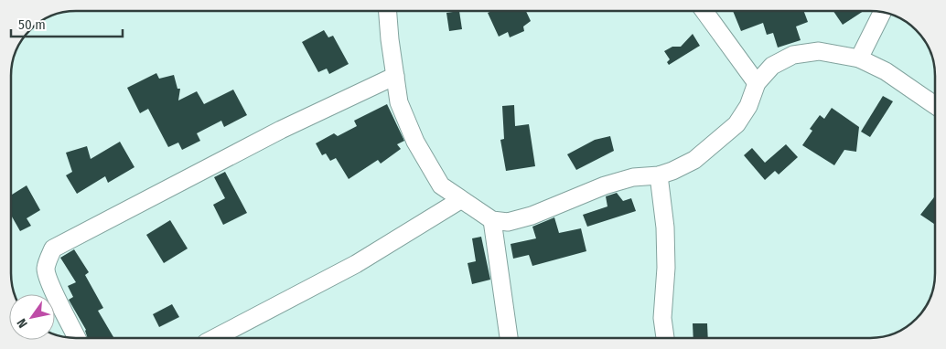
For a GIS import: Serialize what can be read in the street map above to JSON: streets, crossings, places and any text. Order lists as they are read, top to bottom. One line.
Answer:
{"scale_bar":"50 m","north":"bottom left"}
